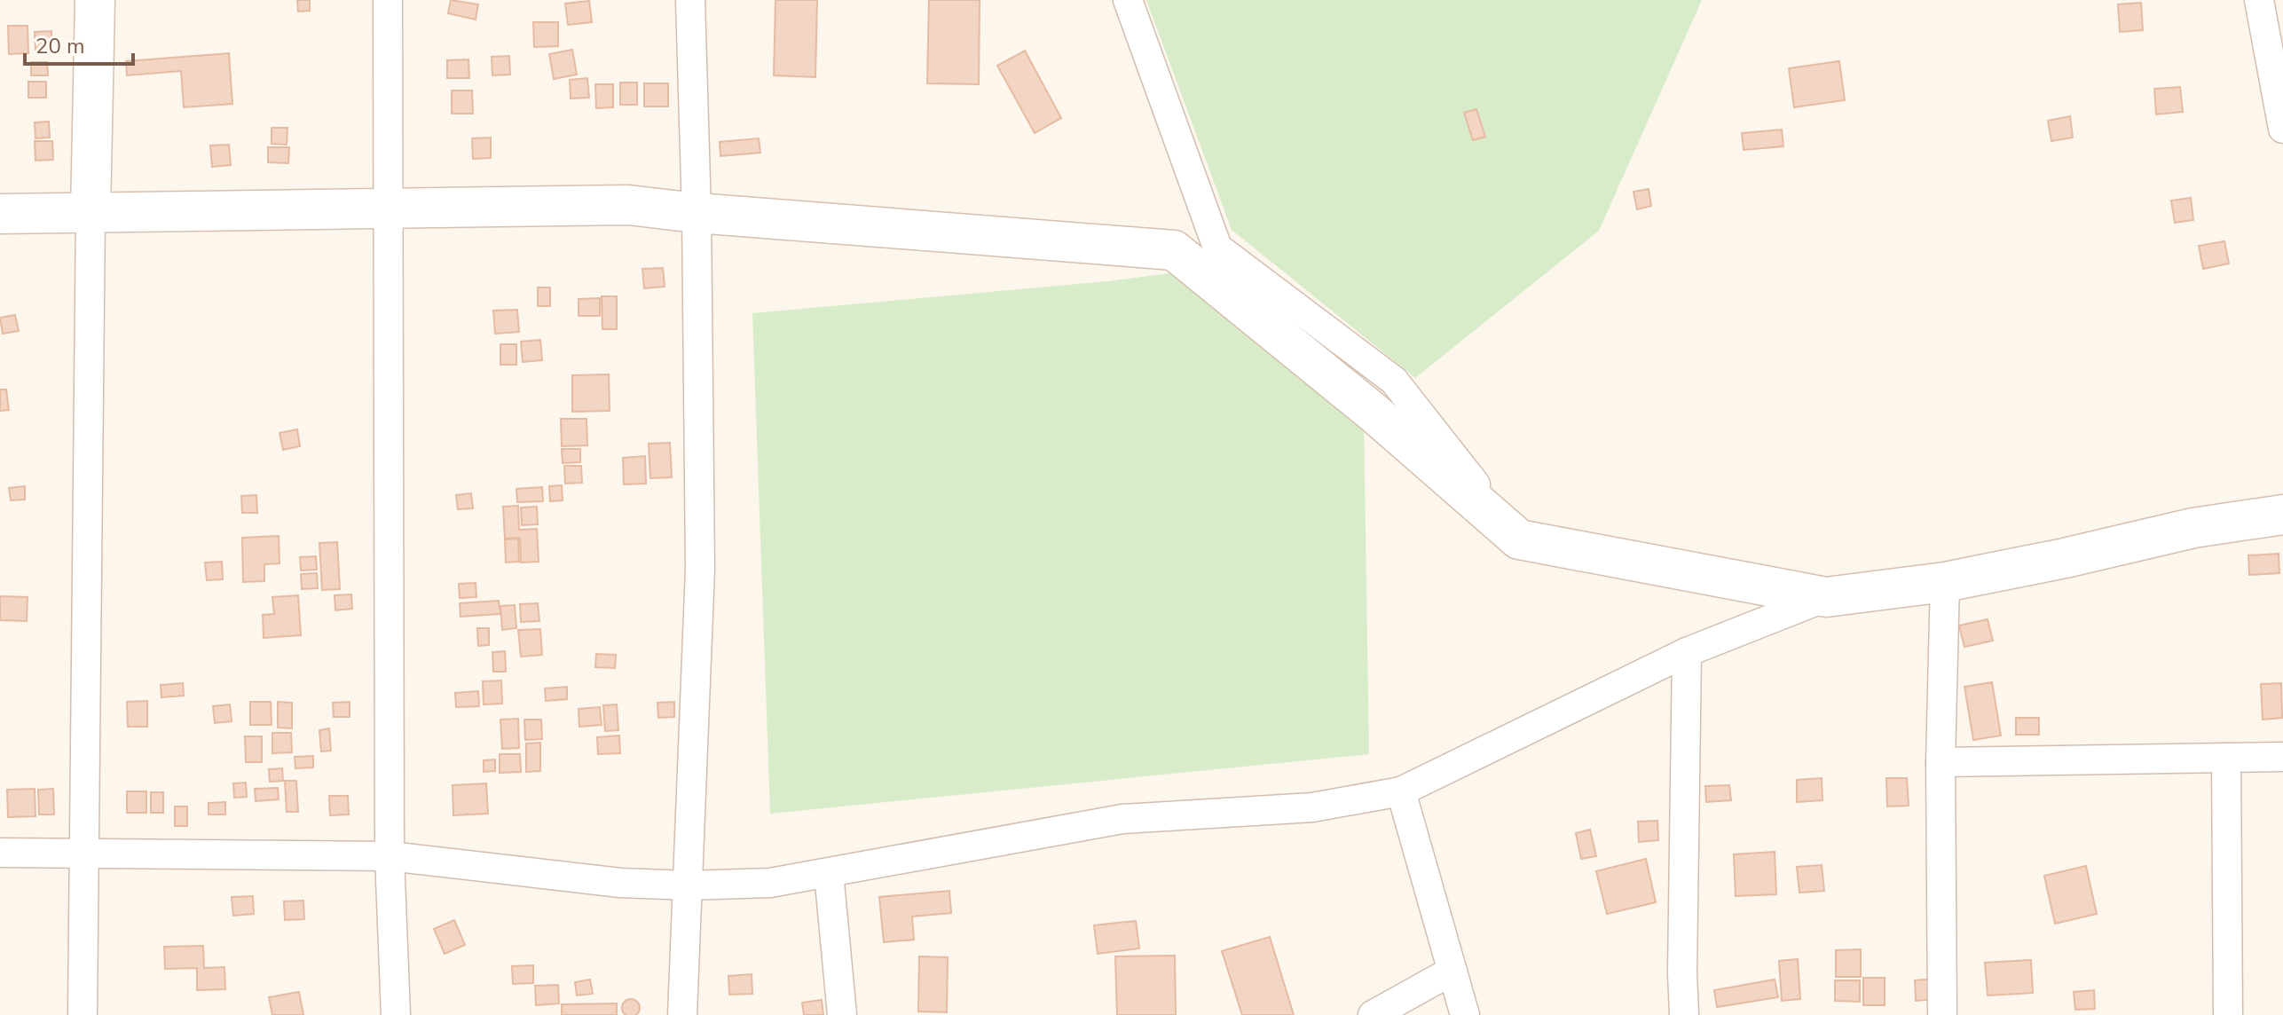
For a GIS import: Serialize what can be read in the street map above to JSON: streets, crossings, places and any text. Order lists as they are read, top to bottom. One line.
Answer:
{"scale_bar":"20 m"}
